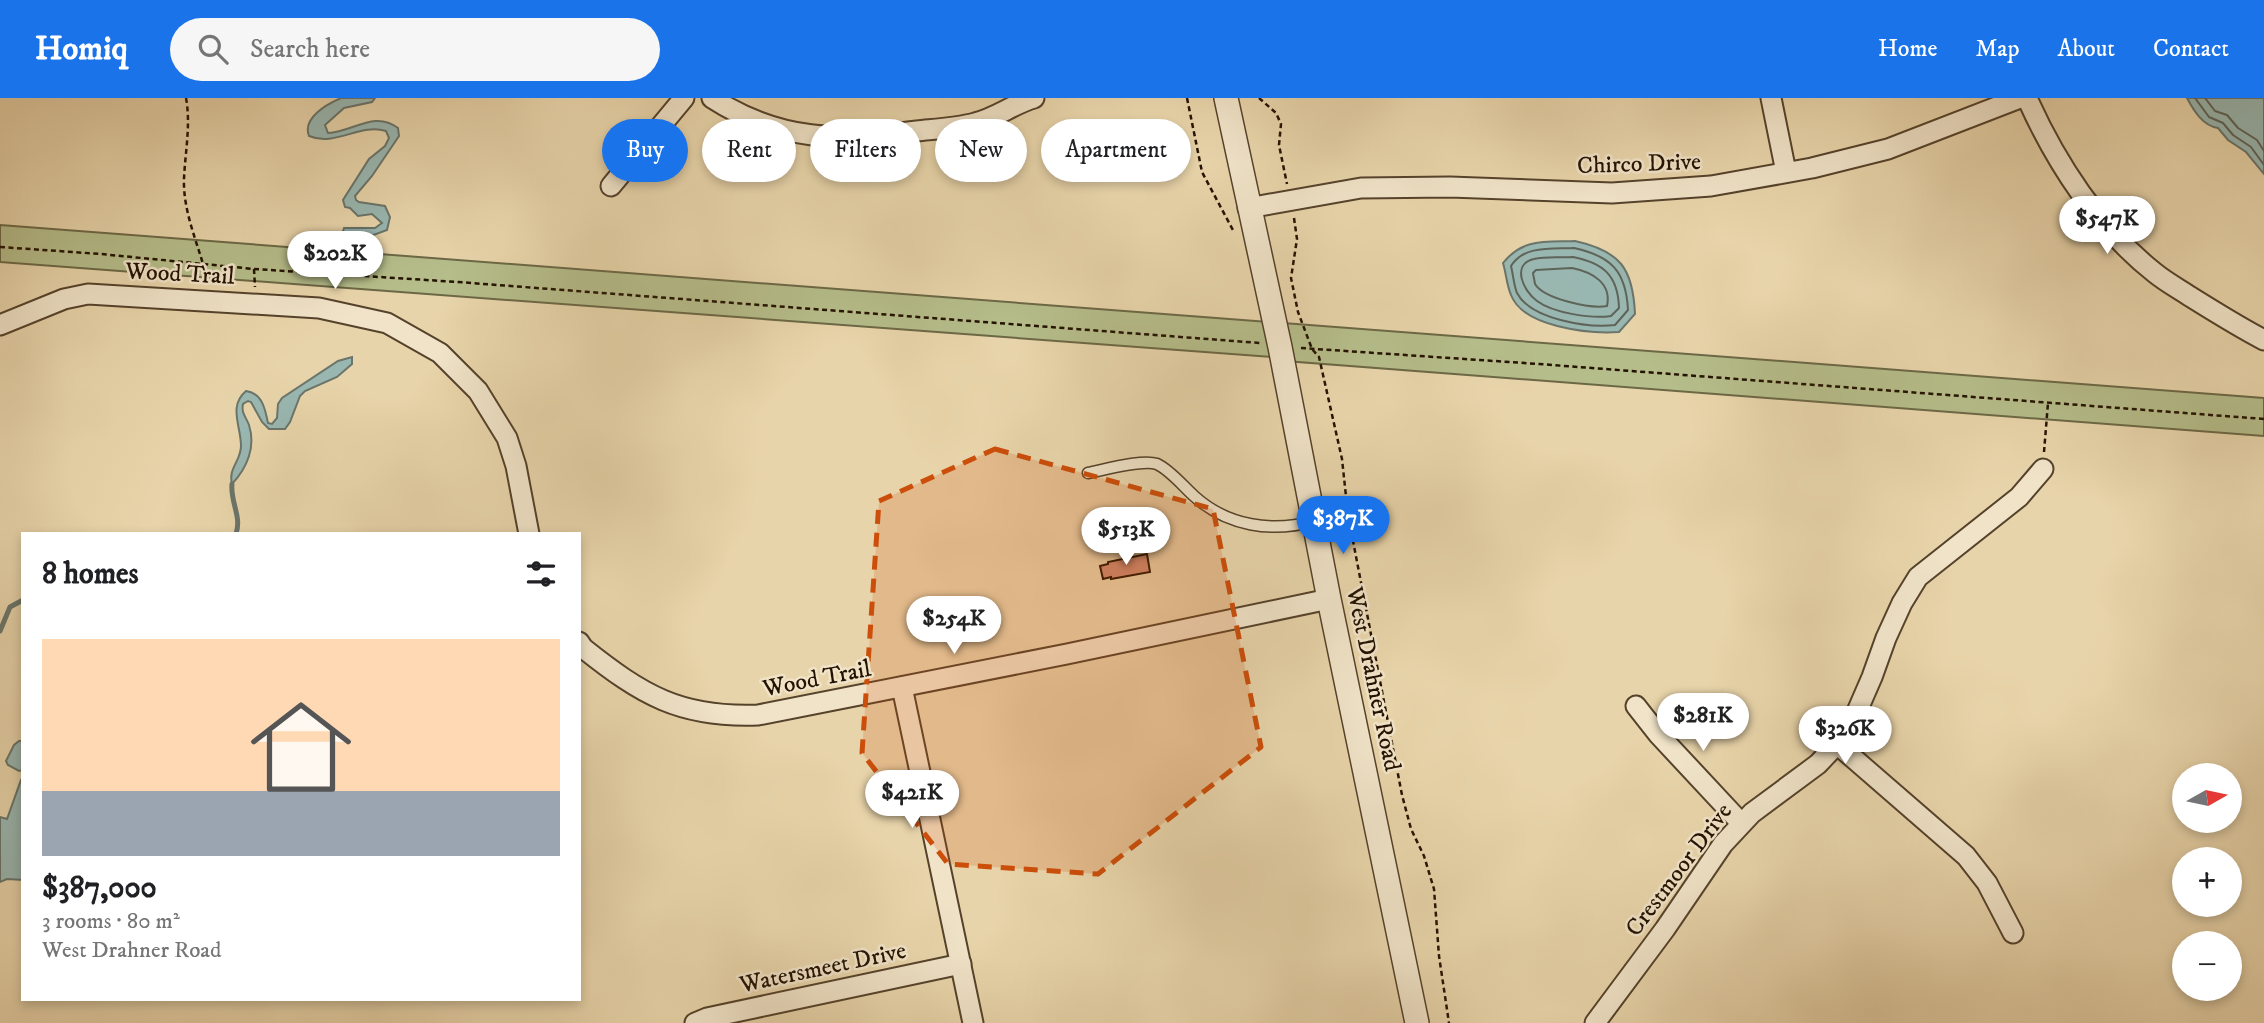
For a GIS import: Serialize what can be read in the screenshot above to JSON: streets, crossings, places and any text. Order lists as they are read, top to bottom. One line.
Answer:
{"streets":{"street":["Chirco Drive","Wood Trail","West Drahner Road","Crestmoor Drive","Watersmeet Drive"]},"crossings":[["Chirco Drive","West Drahner Road"],["Wood Trail","West Drahner Road"]],"north":"right","page":{"header":"Homiq","search":"Search here","nav":["Home","Map","About","Contact"],"chip":["Buy","Rent","Filters","New","Apartment"],"price":["$547K","$202K","$387K","$513K","$254K","$281K","$326K","$421K"],"heading":"8 homes","list":[{"name":"$387,000","note":"3 rooms · 80 m² · West Drahner Road"}],"map_buttons":["+","−"]}}
